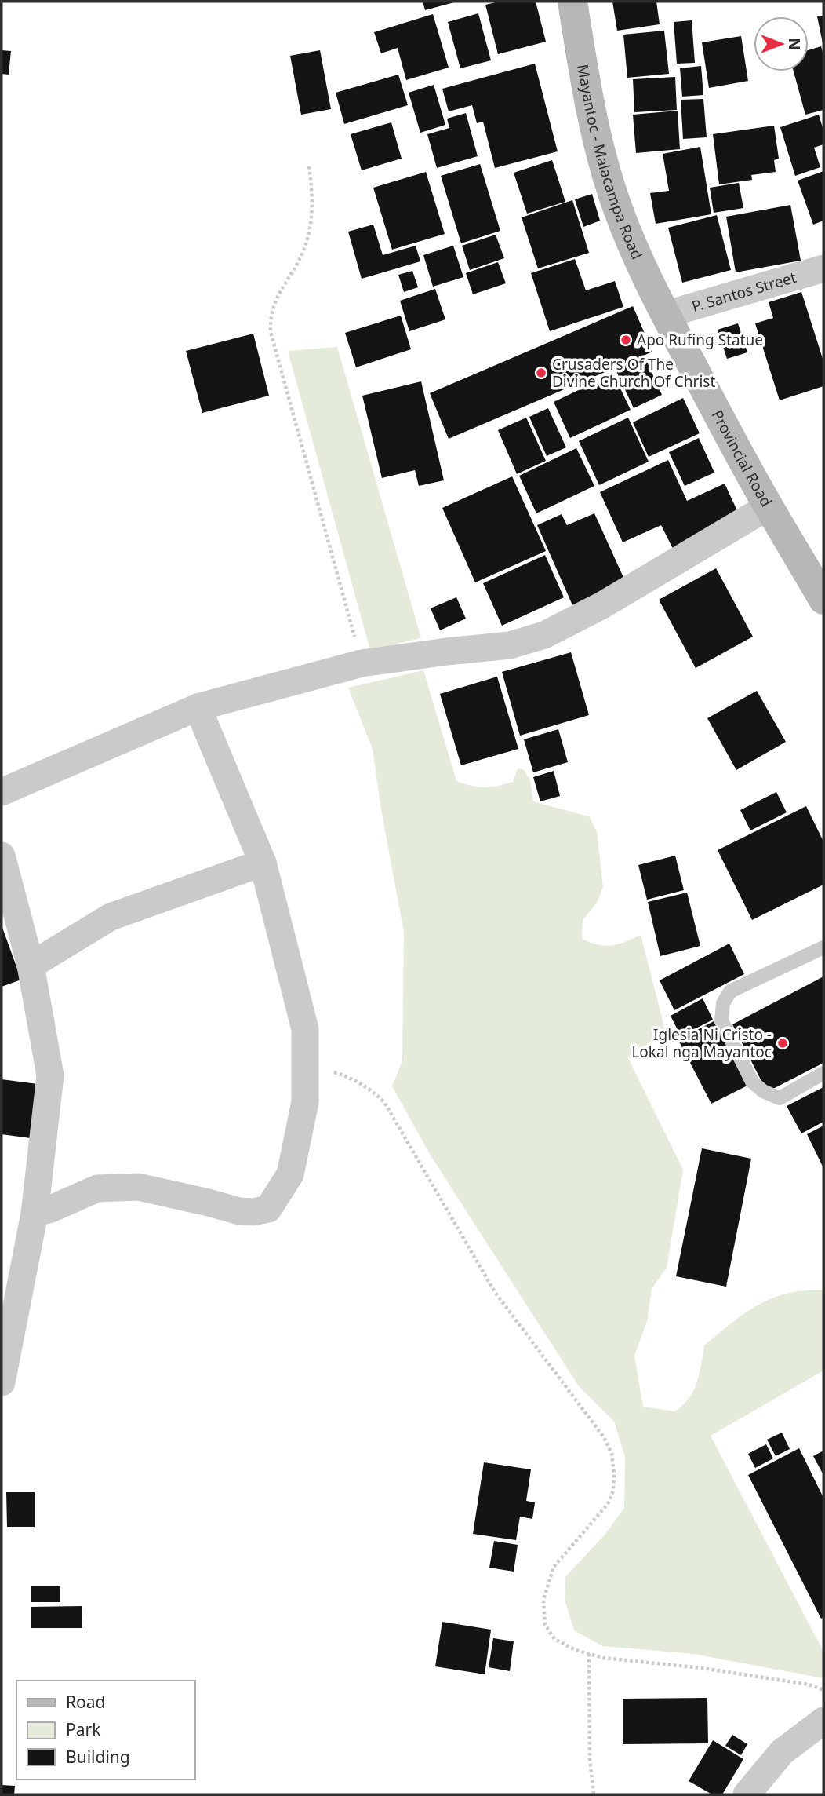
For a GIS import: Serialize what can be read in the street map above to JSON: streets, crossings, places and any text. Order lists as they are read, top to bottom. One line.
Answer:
{"streets":{"main road":["Mayantoc - Malacampa Road","Provincial Road"],"street":["P. Santos Street"]},"crossings":[["Mayantoc - Malacampa Road","P. Santos Street"],["Mayantoc - Malacampa Road","Provincial Road"],["P. Santos Street","Provincial Road"]],"places":["Apo Rufing Statue","Crusaders Of The Divine Church Of Christ","Iglesia Ni Cristo - Lokal nga Mayantoc"],"legend":["Road","Park","Building"],"north":"right"}
